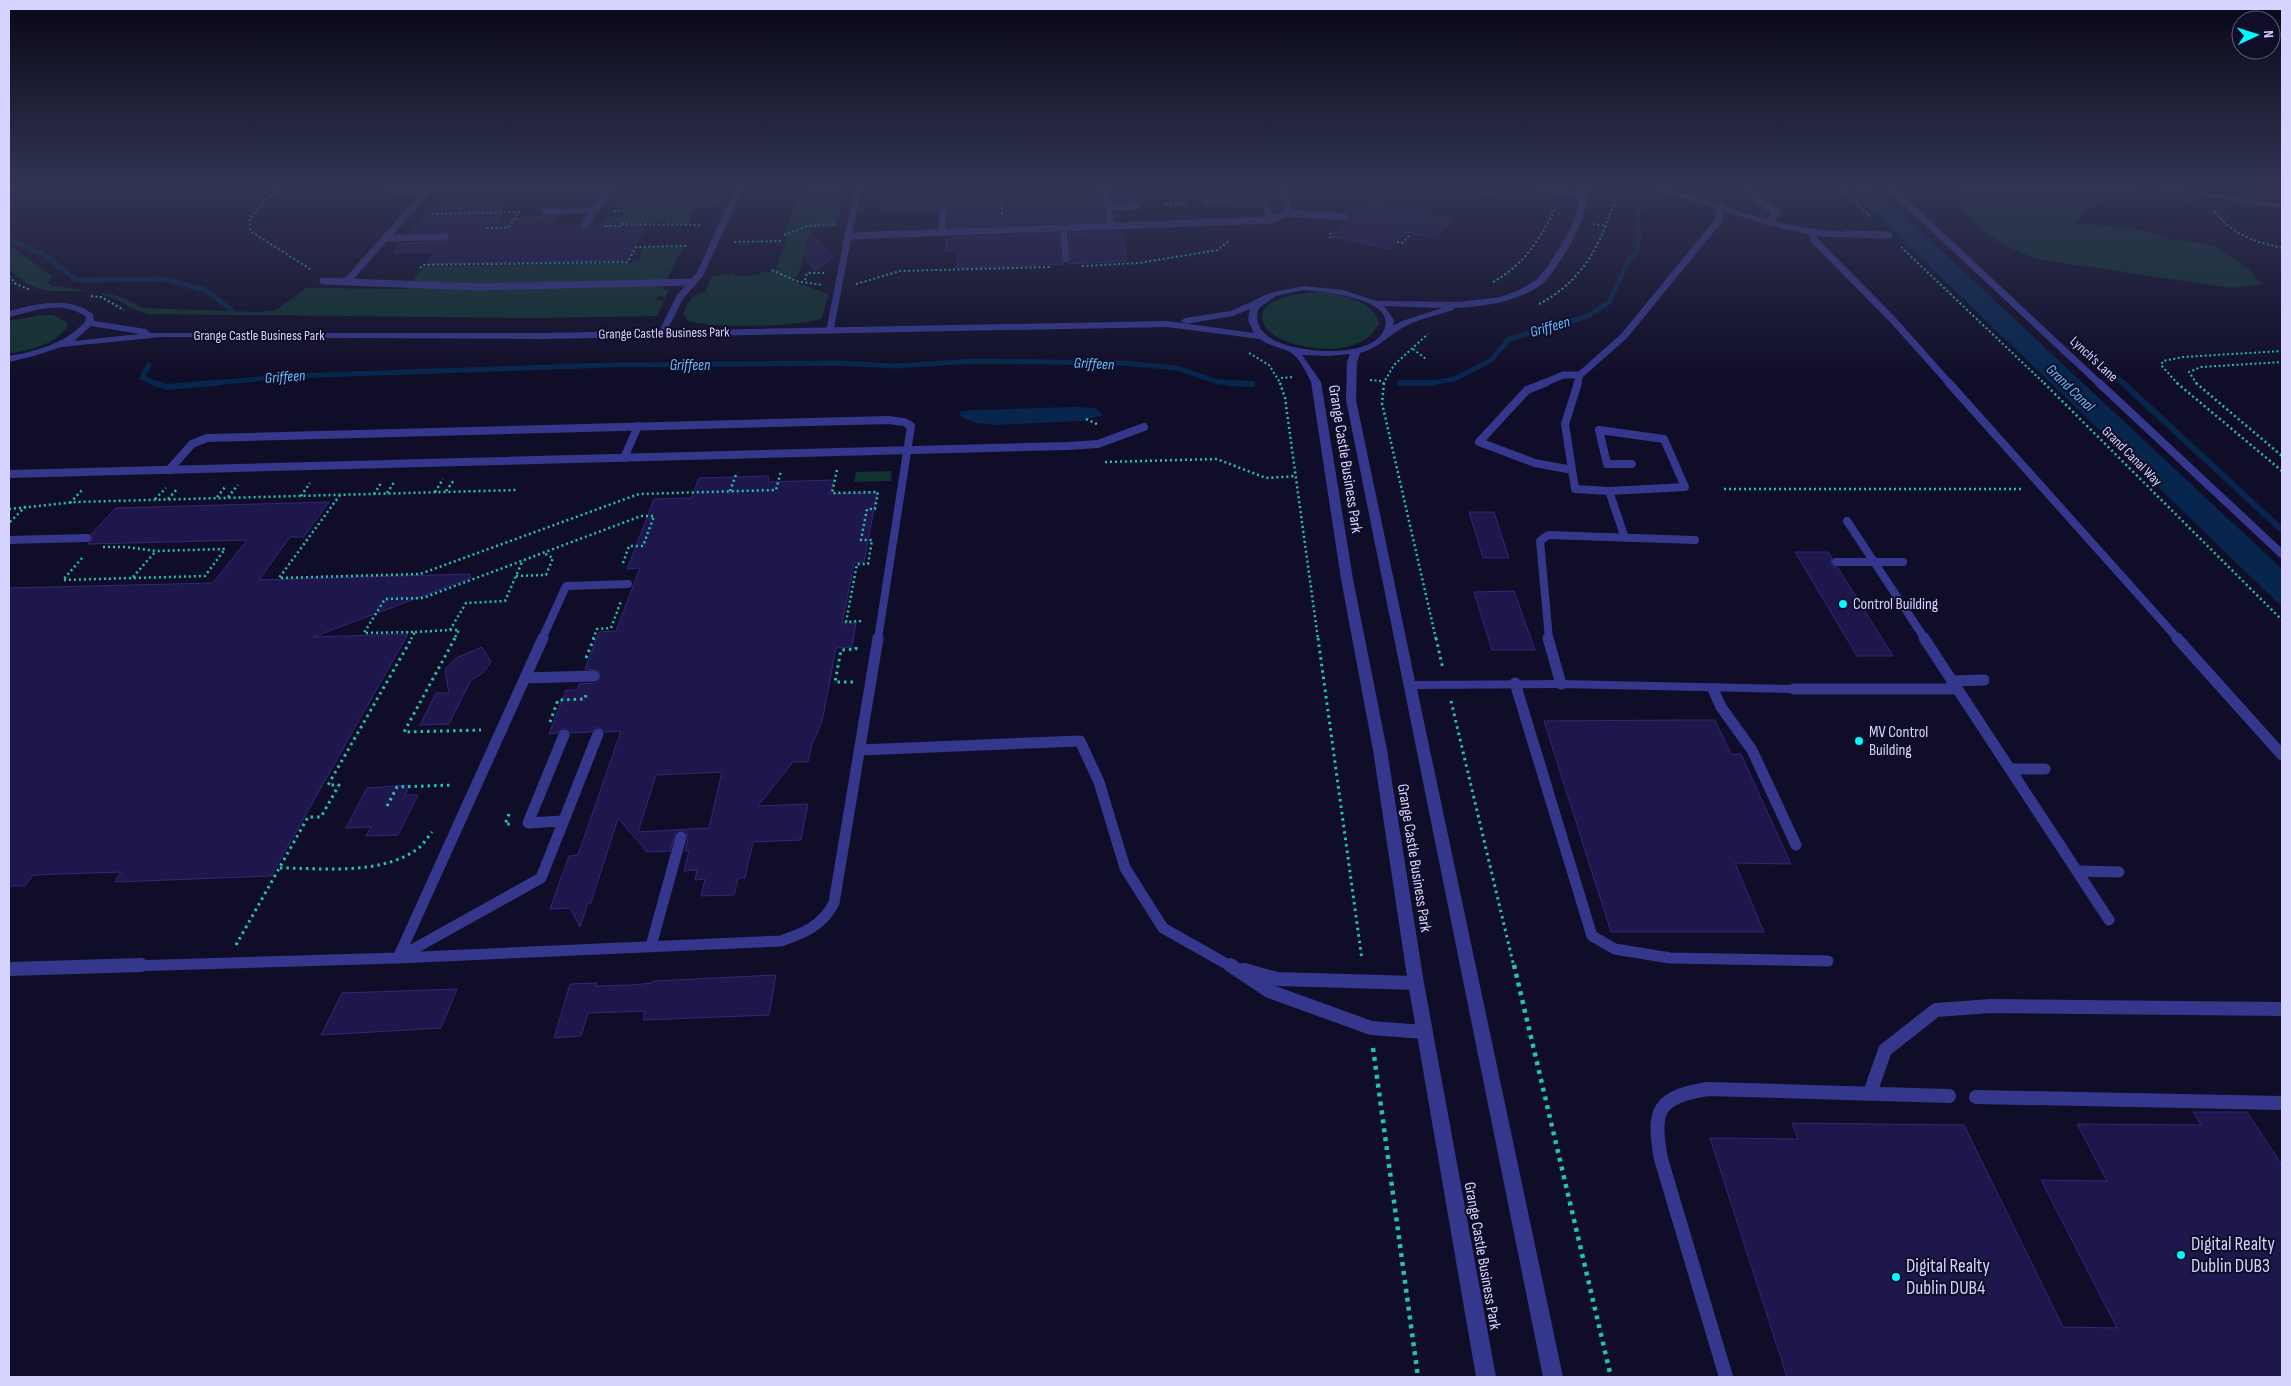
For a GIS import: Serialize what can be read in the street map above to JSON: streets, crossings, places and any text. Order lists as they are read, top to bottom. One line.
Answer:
{"streets":{"street":["Grange Castle Business Park"],"lane":["Lynch's Lane"],"path":["Grand Canal Way"]},"water":["Griffeen","Grand Canal"],"places":["Control Building","MV Control Building","Digital Realty Dublin DUB3","Digital Realty Dublin DUB4"],"north":"right"}
